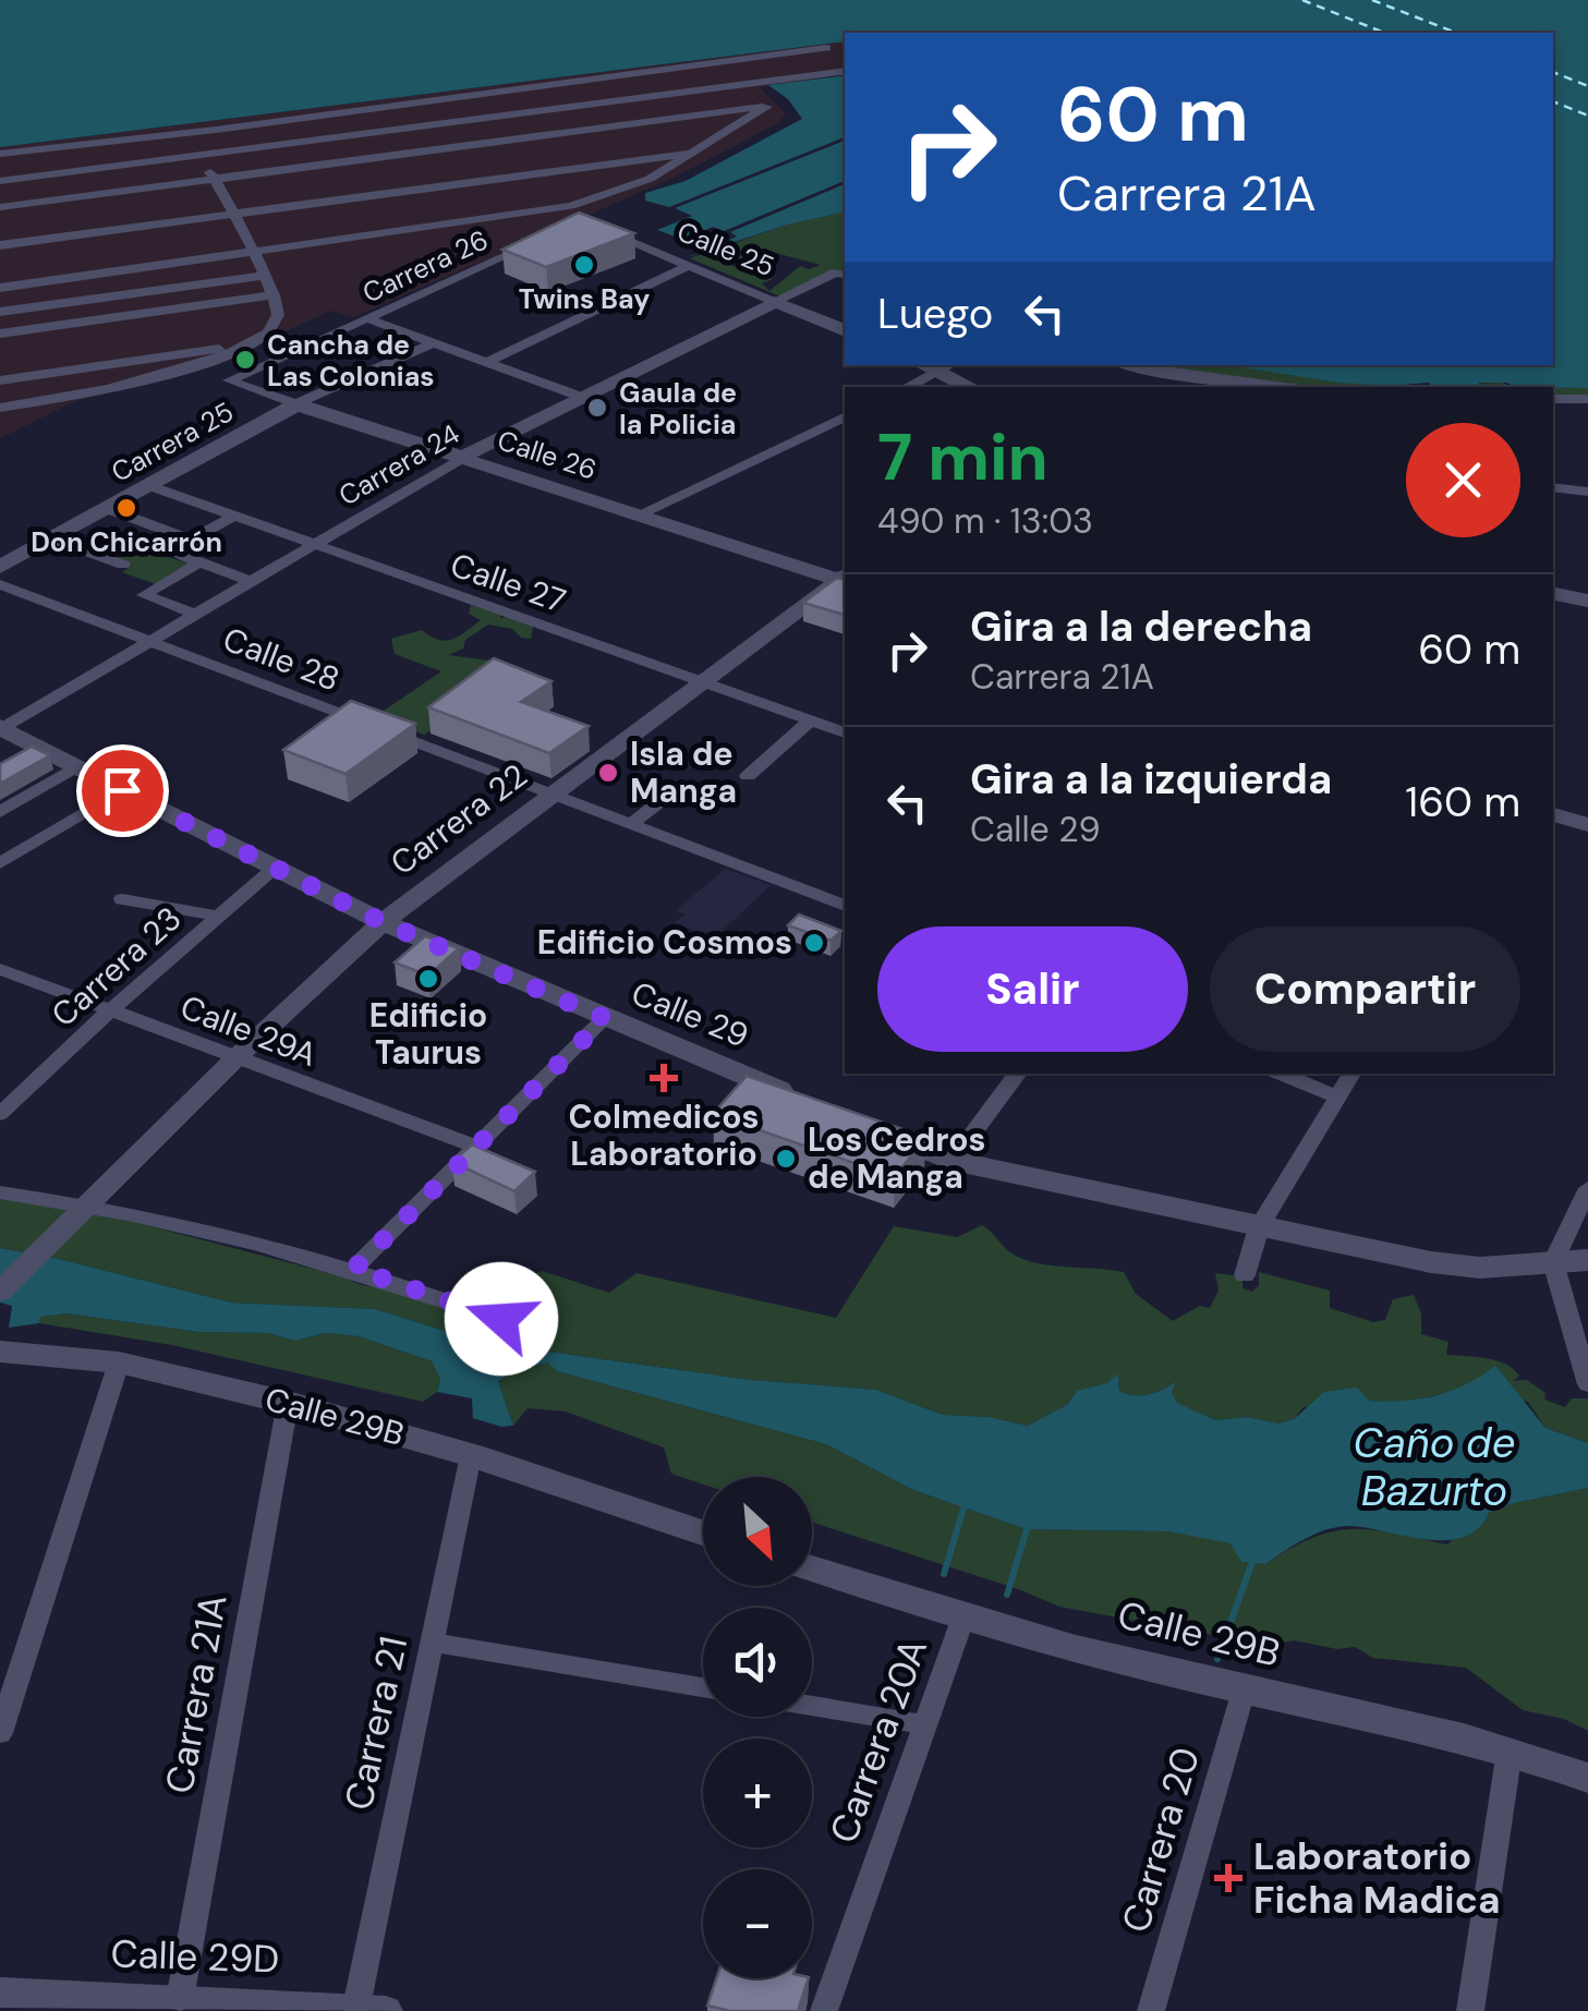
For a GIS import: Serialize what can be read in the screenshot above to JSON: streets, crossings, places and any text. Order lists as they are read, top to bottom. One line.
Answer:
{"streets":{"main road":["Calle 25","Carrera 25","Calle 26","Carrera 24","Calle 29","Calle 29B"],"street":["Carrera 26","Calle 27","Calle 28","Carrera 22","Carrera 23","Calle 29A","Carrera 21A","Carrera 21","Carrera 20A","Carrera 20","Calle 29D"]},"crossings":[["Calle 25","Carrera 24"],["Carrera 26","Calle 26"],["Carrera 25","Calle 26"],["Carrera 25","Calle 27"],["Calle 26","Carrera 24"],["Calle 26","Carrera 22"],["Carrera 24","Calle 27"],["Carrera 24","Calle 28"],["Carrera 24","Calle 29"],["Calle 27","Carrera 22"],["Calle 28","Carrera 22"],["Carrera 22","Calle 29"],["Carrera 22","Calle 29A"],["Carrera 23","Calle 29"],["Carrera 23","Calle 29A"],["Calle 29B","Carrera 21A"],["Calle 29B","Carrera 21"],["Calle 29B","Carrera 20A"],["Calle 29B","Carrera 20"],["Carrera 21A","Calle 29D"],["Carrera 21","Calle 29D"]],"water":["Caño de Bazurto"],"places":{"other":["Twins Bay","Cancha de Las Colonias","Gaula de la Policia","Don Chicarrón","Isla de Manga","Edificio Cosmos","Edificio Taurus","Los Cedros de Manga"],"health":["Colmedicos Laboratorio","Laboratorio Ficha Madica"]},"north":"bottom right","page":{"turn":["60 m","Carrera 21A"],"then":"Luego","heading":["7 min","490 m · 13:03"],"list":[{"name":"Gira a la derecha","note":"Carrera 21A","value":"60 m"},{"name":"Gira a la izquierda","note":"Calle 29","value":"160 m"}],"buttons":["Salir","Compartir"],"map_buttons":["+","−"]}}
